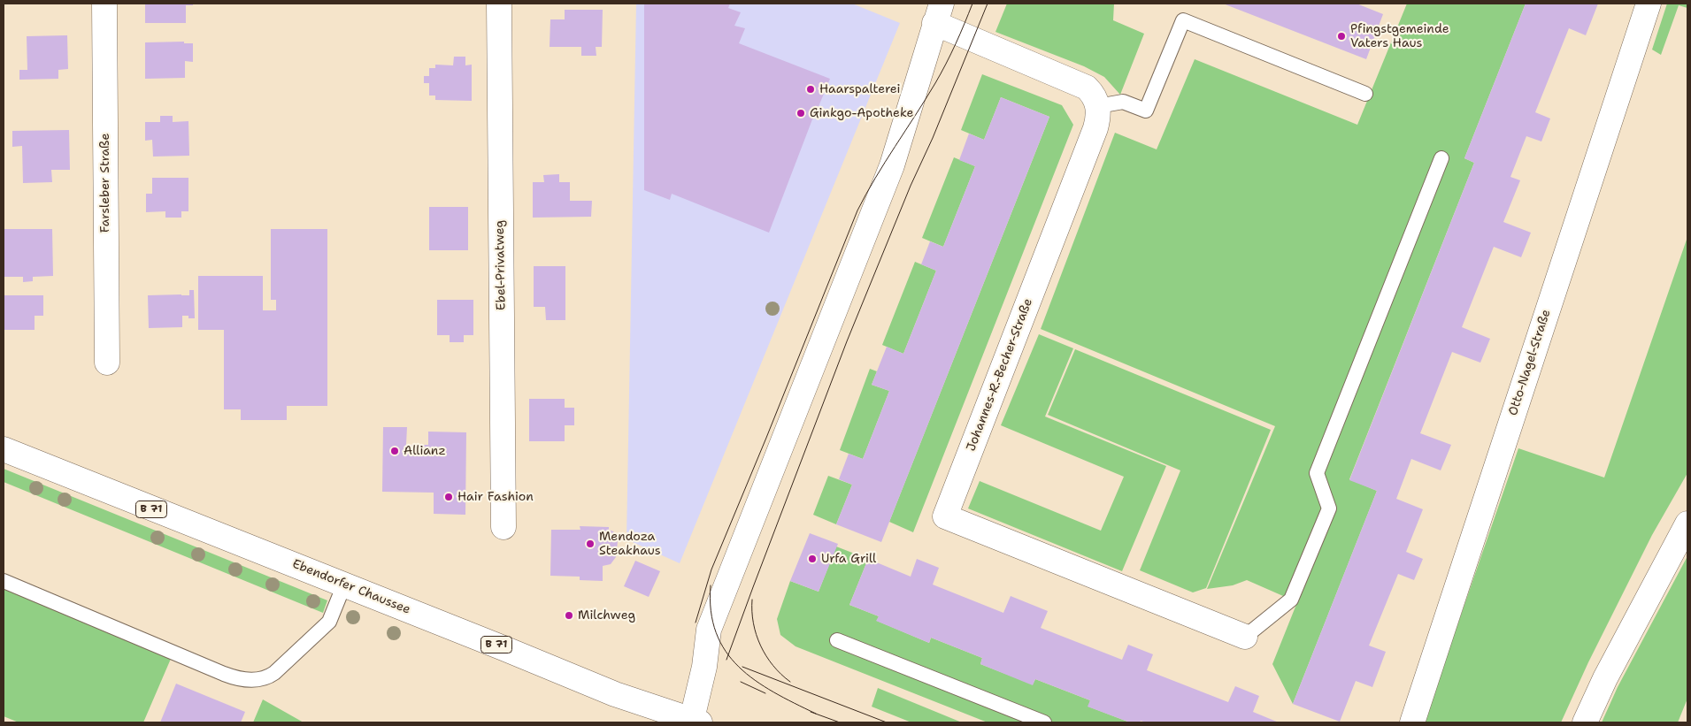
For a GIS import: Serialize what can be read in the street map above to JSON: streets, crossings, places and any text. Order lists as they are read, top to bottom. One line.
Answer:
{"streets":{"main road":["Farsleber Straße","Ebel-Privatweg","Otto-Nagel-Straße","Johannes-R.-Becher-Straße","B 71","Ebendorfer Chaussee"]},"places":["Pfingstgemeinde Vaters Haus","Haarspalterei","Ginkgo-Apotheke","Allianz","Hair Fashion","Mendoza Steakhaus","Urfa Grill","Milchweg"]}
